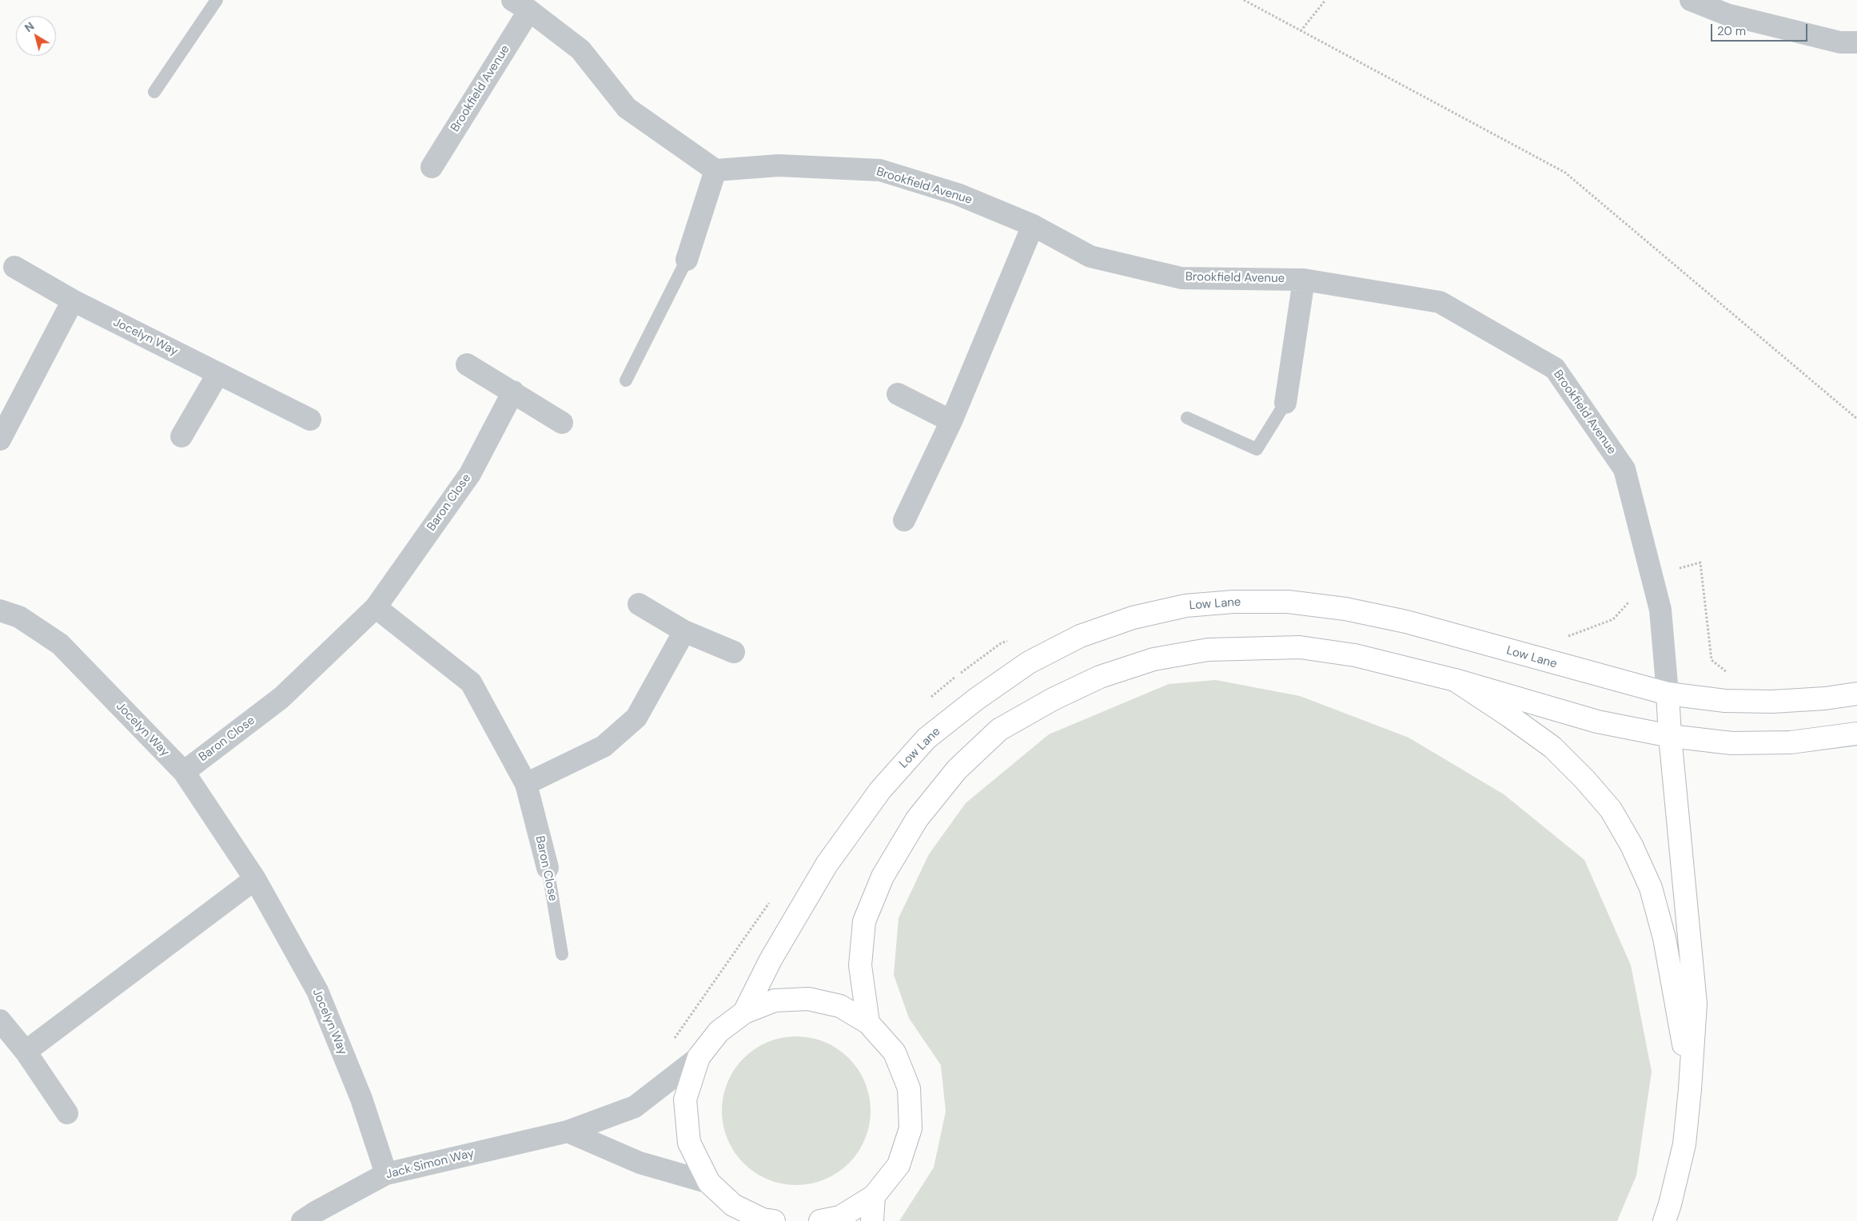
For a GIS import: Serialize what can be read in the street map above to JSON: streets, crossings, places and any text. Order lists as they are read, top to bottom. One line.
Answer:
{"streets":{"main road":["Low Lane"],"street":["Brookfield Avenue","Jocelyn Way","Baron Close","Jack Simon Way"]},"crossings":[["Brookfield Avenue","Low Lane"],["Jocelyn Way","Baron Close"],["Jocelyn Way","Jack Simon Way"]],"scale_bar":"20 m","north":"top left"}
